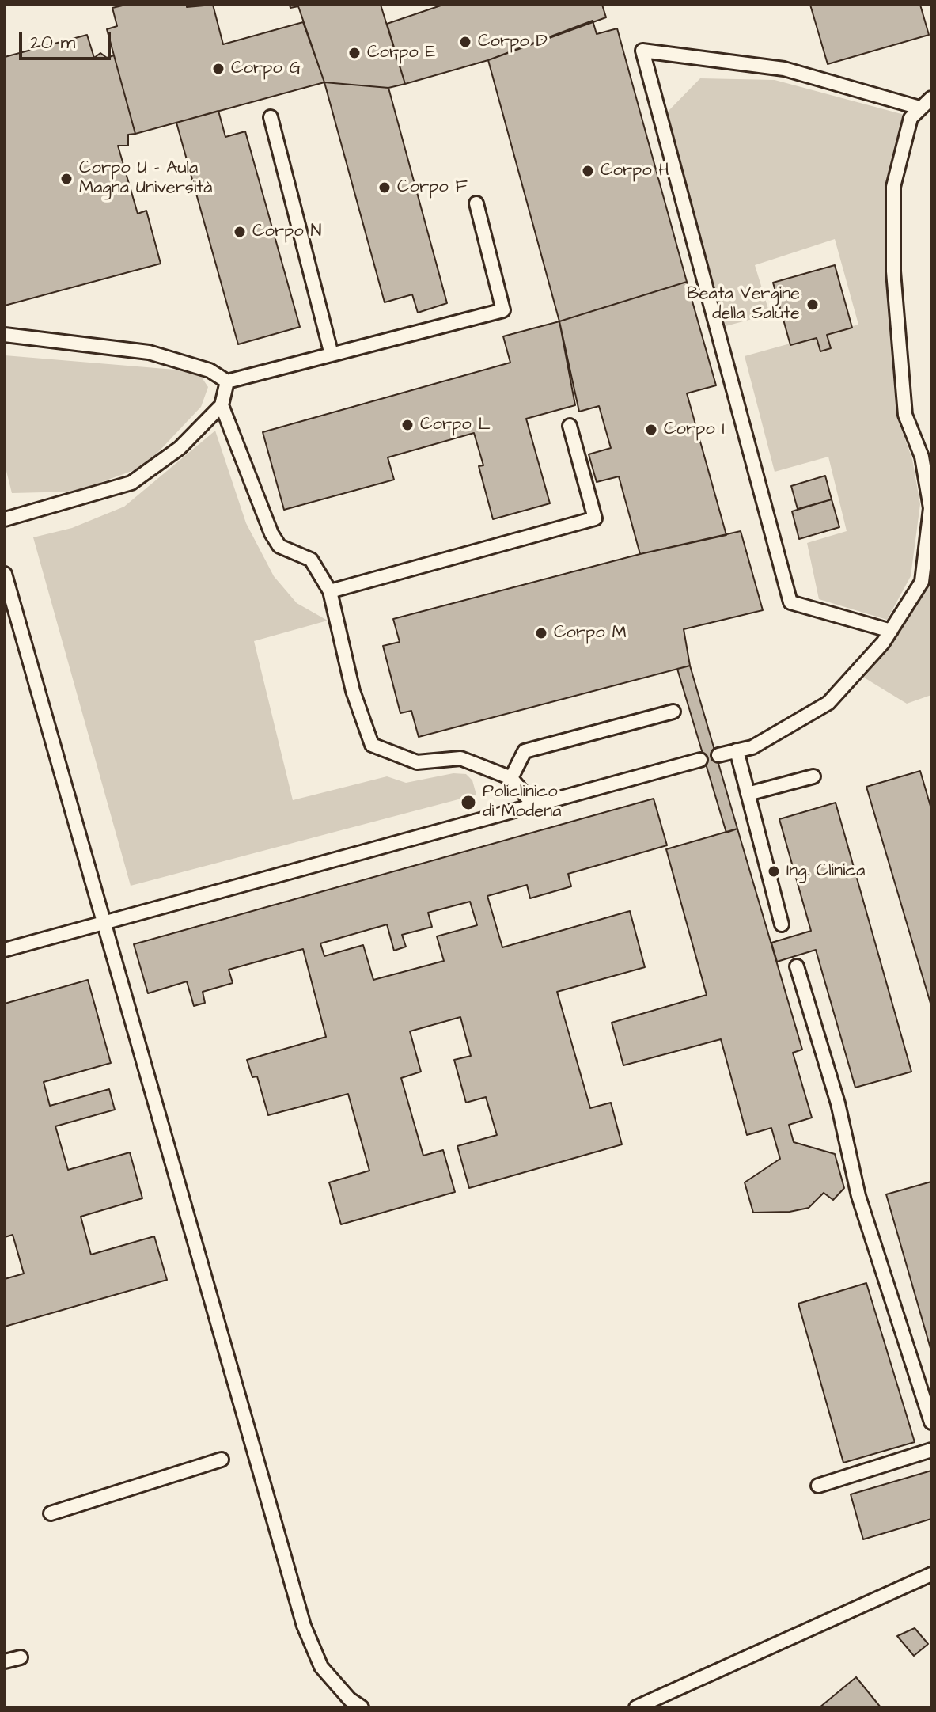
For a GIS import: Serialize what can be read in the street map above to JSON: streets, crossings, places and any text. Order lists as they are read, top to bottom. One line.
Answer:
{"places":["Corpo D","Corpo E","Corpo G","Corpo H","Corpo U - Aula Magna Università","Corpo F","Corpo N","Beata Vergine della Salute","Corpo L","Corpo I","Corpo M","Policlinico di Modena","Ing. Clinica"],"scale_bar":"20 m"}
